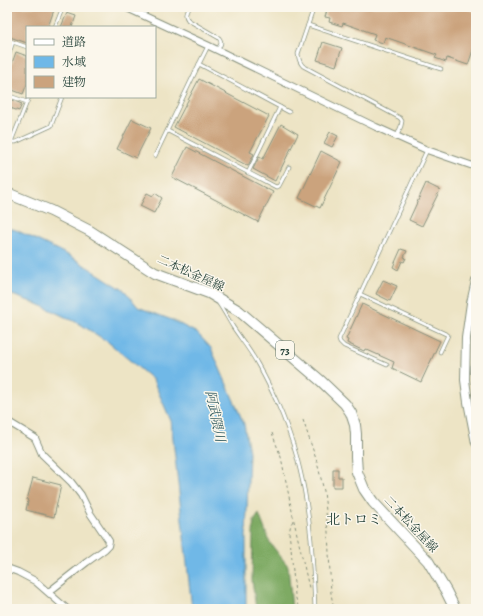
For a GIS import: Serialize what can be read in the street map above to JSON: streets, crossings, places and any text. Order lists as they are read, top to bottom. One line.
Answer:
{"streets":{"main road":["二本松金屋線","73"]},"districts":["北トロミ"],"water":["阿武隈川"],"legend":["道路","水域","建物"]}
